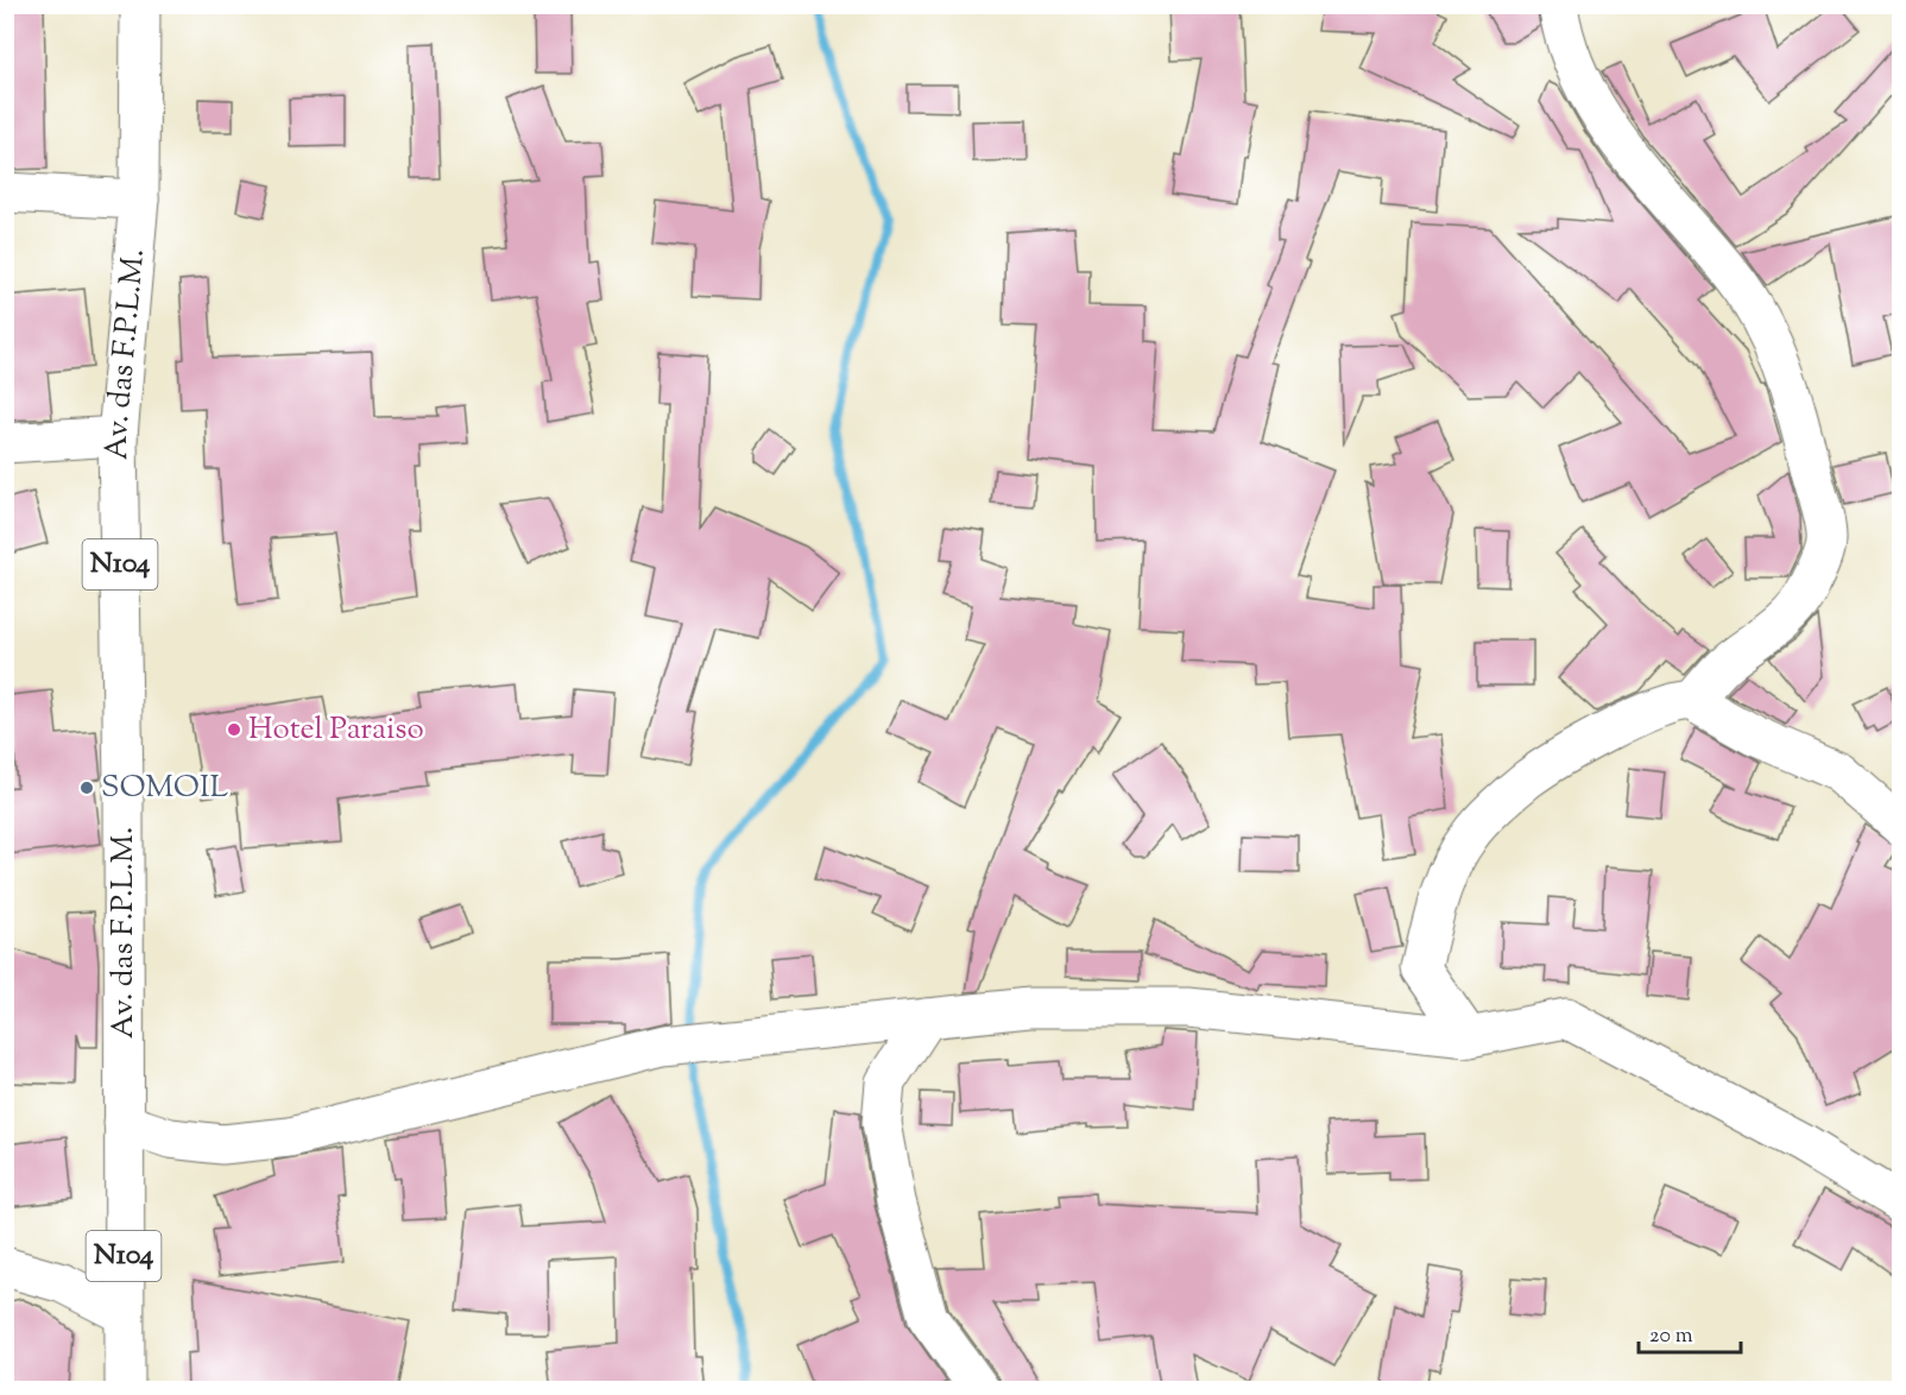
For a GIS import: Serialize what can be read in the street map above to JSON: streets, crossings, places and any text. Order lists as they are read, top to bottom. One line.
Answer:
{"streets":{"street":["Av. das F.P.L.M.","N104"]},"places":["Hotel Paraiso","SOMOIL"],"scale_bar":"20 m"}
